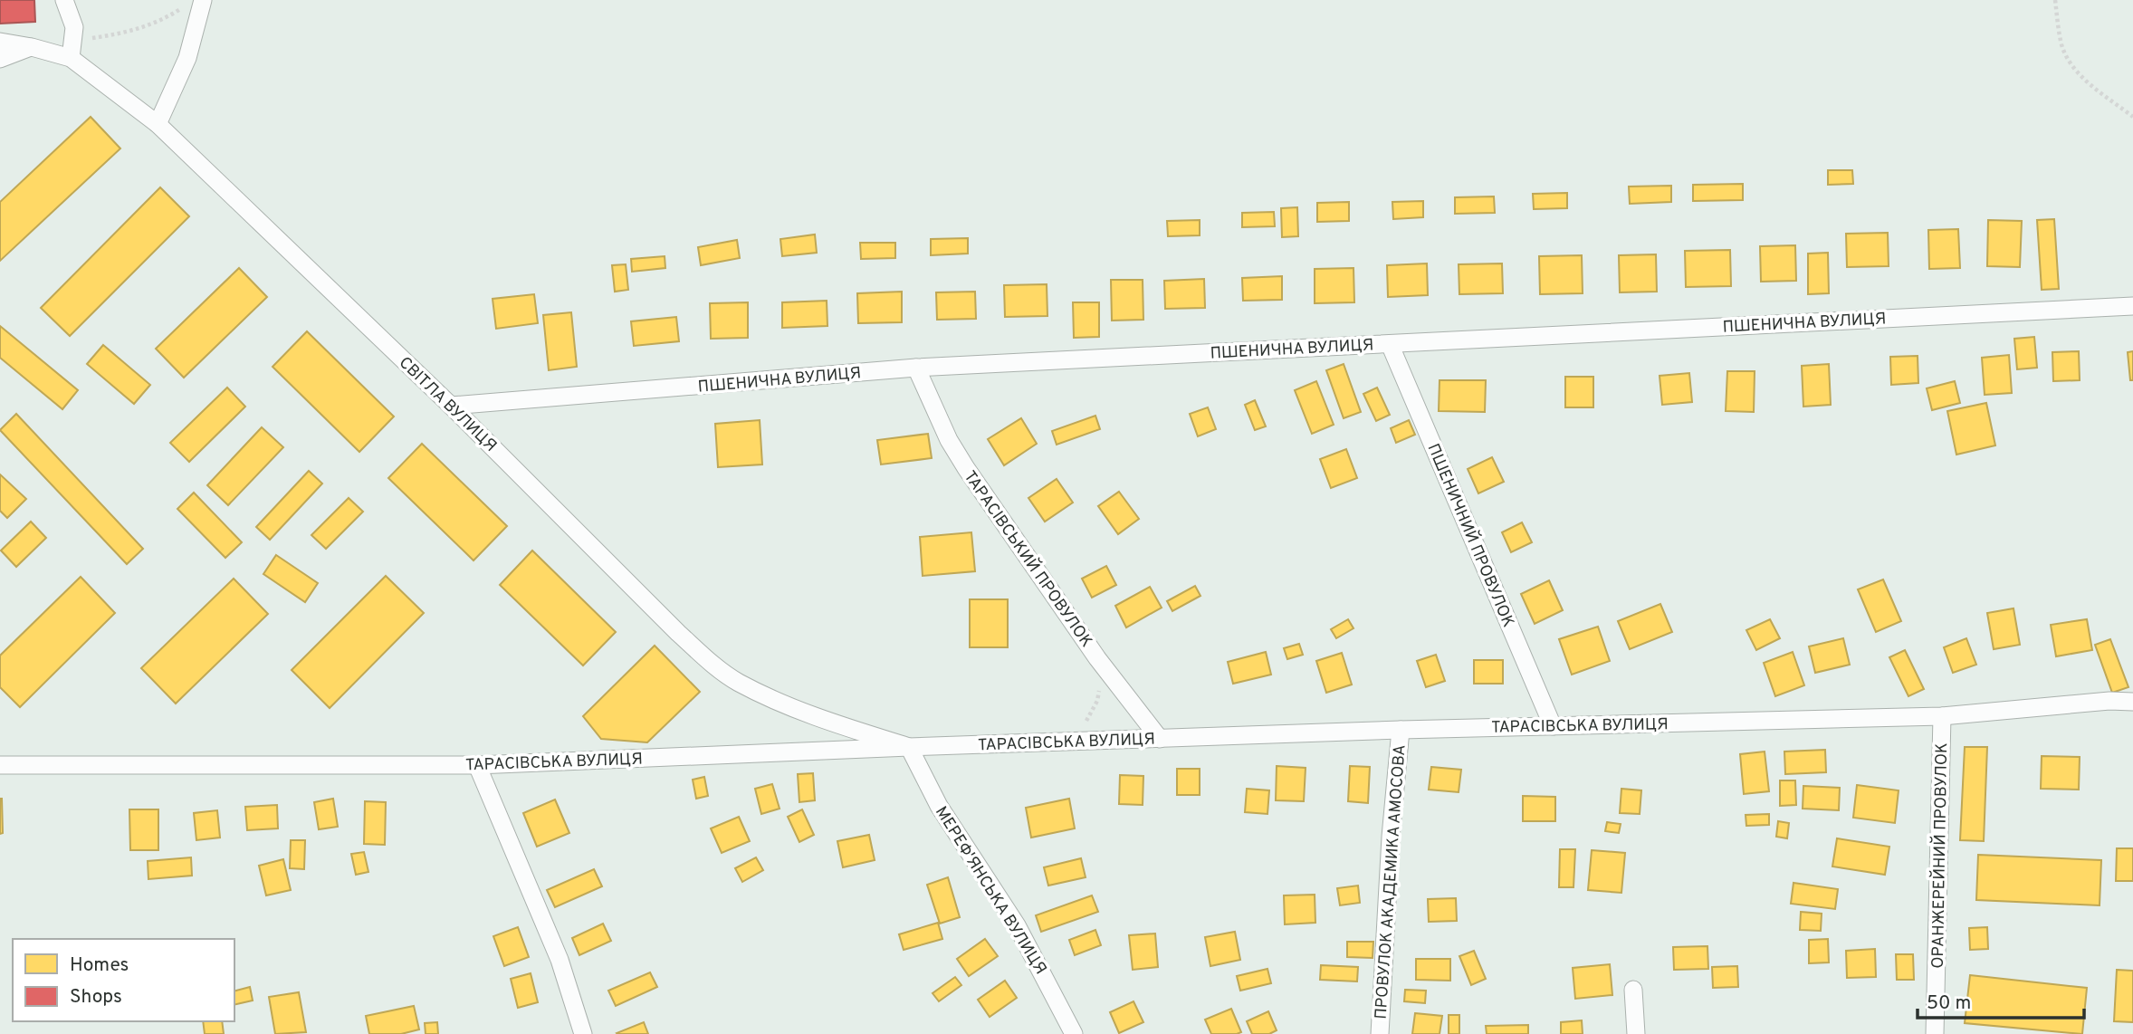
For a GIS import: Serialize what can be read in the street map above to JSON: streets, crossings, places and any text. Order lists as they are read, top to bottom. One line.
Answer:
{"streets":{"street":["ПШЕНИЧНА ВУЛИЦЯ","СВІТЛА ВУЛИЦЯ","ПШЕНИЧНИЙ ПРОВУЛОК","ТАРАСІВСЬКИЙ ПРОВУЛОК","ТАРАСІВСЬКА ВУЛИЦЯ","ОРАНЖЕРЕЙНИЙ ПРОВУЛОК","ПРОВУЛОК АКАДЕМИКА АМОСОВА","МЕРЕФ'ЯНСЬКА ВУЛИЦЯ"]},"crossings":[["ПШЕНИЧНА ВУЛИЦЯ","СВІТЛА ВУЛИЦЯ"],["ПШЕНИЧНА ВУЛИЦЯ","ПШЕНИЧНИЙ ПРОВУЛОК"],["ПШЕНИЧНА ВУЛИЦЯ","ТАРАСІВСЬКИЙ ПРОВУЛОК"],["СВІТЛА ВУЛИЦЯ","ТАРАСІВСЬКА ВУЛИЦЯ"],["СВІТЛА ВУЛИЦЯ","МЕРЕФ'ЯНСЬКА ВУЛИЦЯ"],["ПШЕНИЧНИЙ ПРОВУЛОК","ТАРАСІВСЬКА ВУЛИЦЯ"],["ТАРАСІВСЬКИЙ ПРОВУЛОК","ТАРАСІВСЬКА ВУЛИЦЯ"],["ТАРАСІВСЬКА ВУЛИЦЯ","ОРАНЖЕРЕЙНИЙ ПРОВУЛОК"],["ТАРАСІВСЬКА ВУЛИЦЯ","ПРОВУЛОК АКАДЕМИКА АМОСОВА"],["ТАРАСІВСЬКА ВУЛИЦЯ","МЕРЕФ'ЯНСЬКА ВУЛИЦЯ"]],"legend":["Homes","Shops"],"scale_bar":"50 m"}
